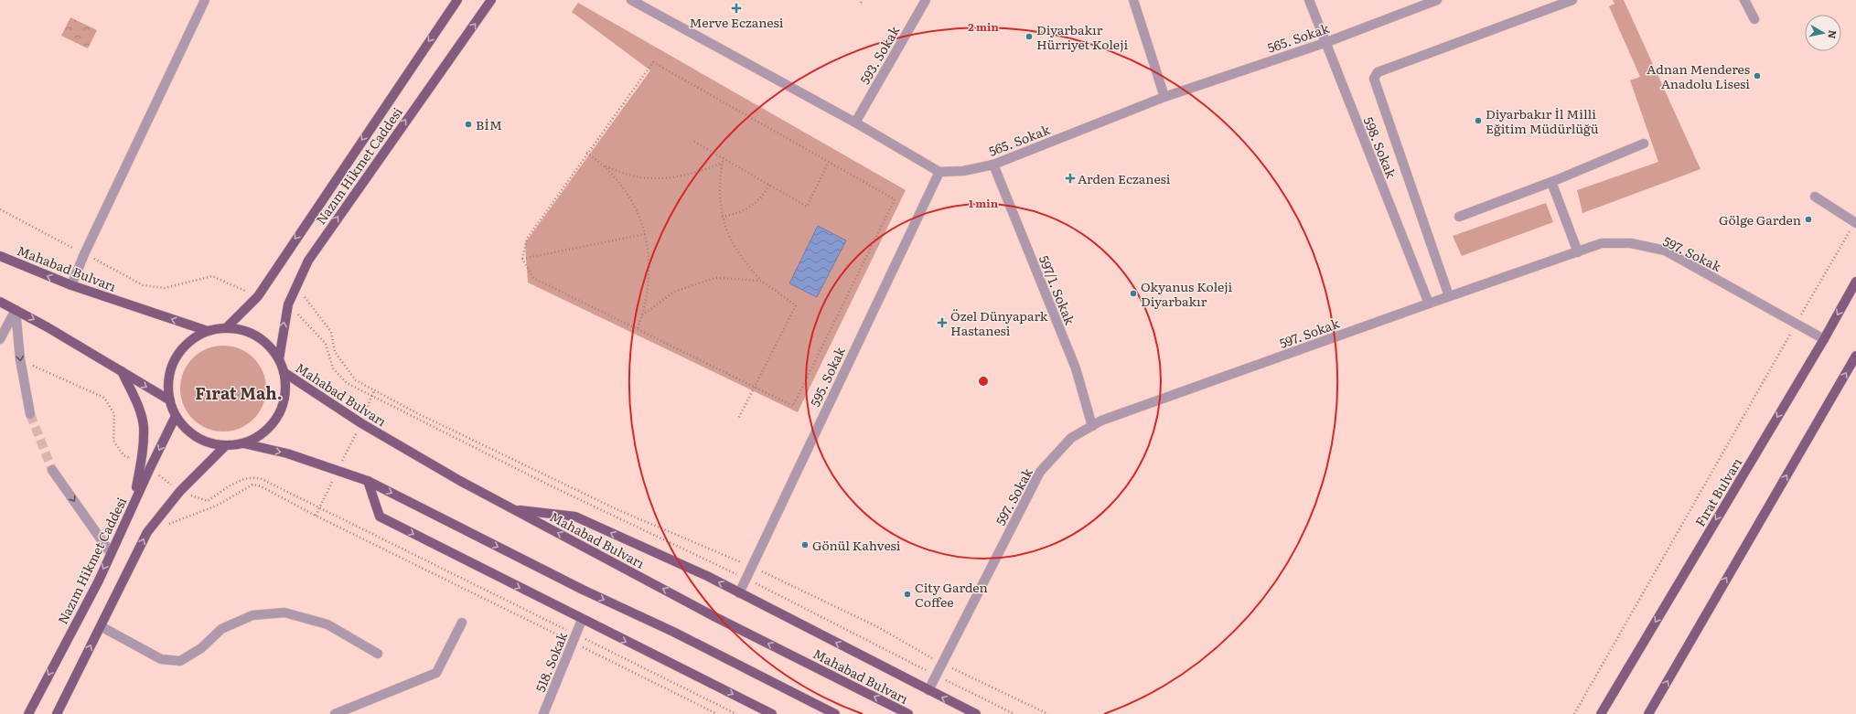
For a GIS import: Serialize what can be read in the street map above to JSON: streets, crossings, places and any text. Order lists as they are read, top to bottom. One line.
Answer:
{"streets":{"main road":["Nazım Hikmet Caddesi","Mahabad Bulvarı","Fırat Bulvarı"],"street":["565. Sokak","593. Sokak","598. Sokak","597. Sokak","597/1. Sokak","595. Sokak","518. Sokak"]},"crossings":[["565. Sokak","598. Sokak"],["565. Sokak","597/1. Sokak"],["565. Sokak","595. Sokak"],["598. Sokak","597. Sokak"],["Nazım Hikmet Caddesi","Mahabad Bulvarı"],["597. Sokak","597/1. Sokak"],["597. Sokak","Fırat Bulvarı"]],"districts":["Fırat Mah."],"places":{"health":["Merve Eczanesi","Arden Eczanesi","Özel Dünyapark Hastanesi"],"other":["Diyarbakır Hürriyet Koleji","Adnan Menderes Anadolu Lisesi","Diyarbakır İl Milli Eğitim Müdürlüğü","BİM","Gölge Garden","Okyanus Koleji Diyarbakır","Gönül Kahvesi","City Garden Coffee"]},"north":"right","rings":["2 min","1 min"]}
